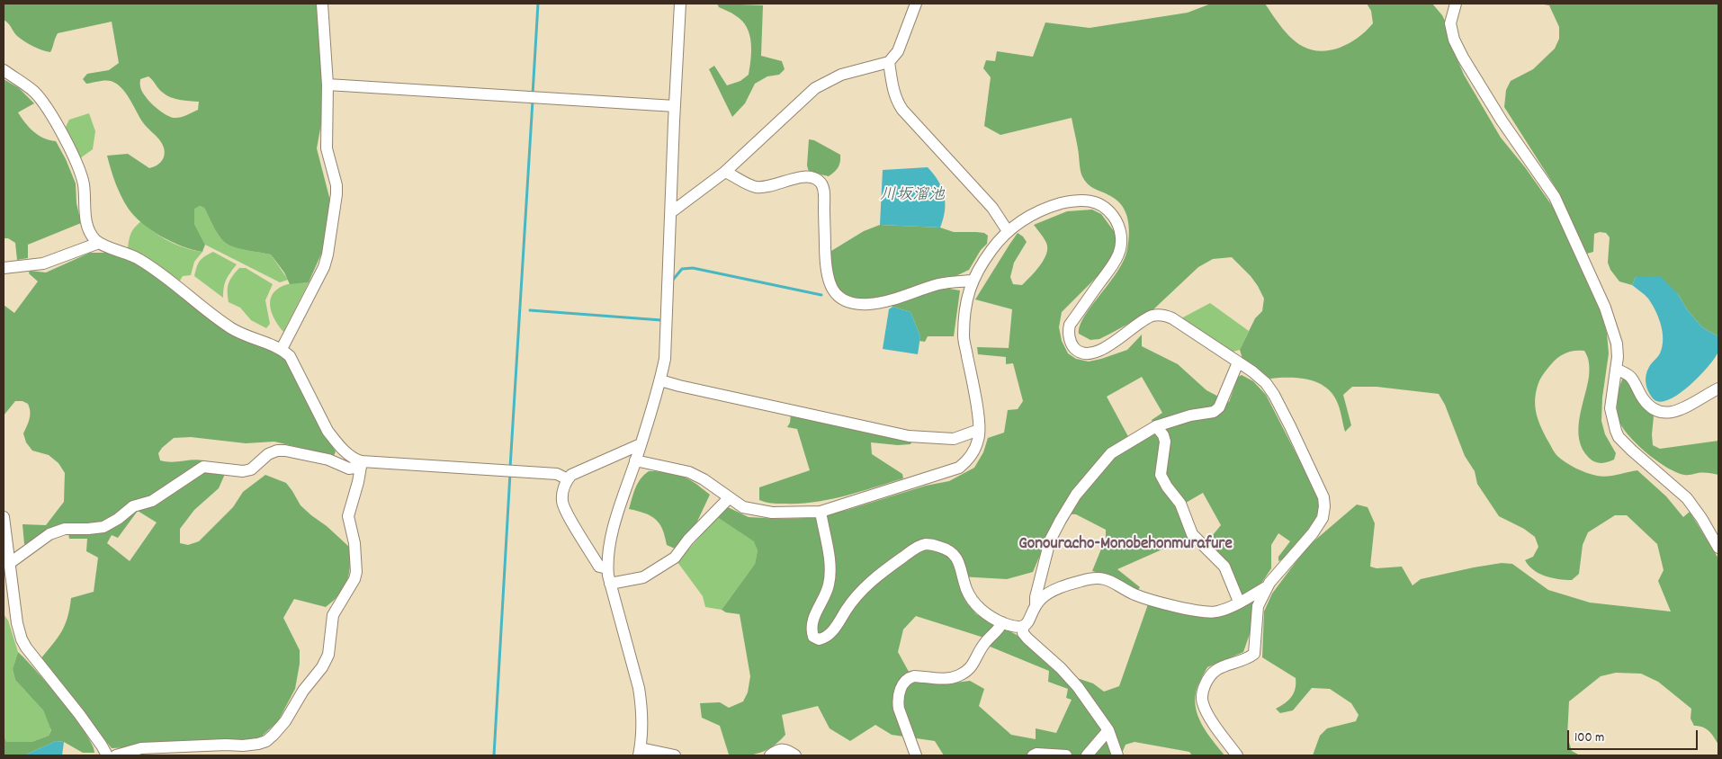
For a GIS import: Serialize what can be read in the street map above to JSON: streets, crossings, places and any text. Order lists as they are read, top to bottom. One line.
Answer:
{"districts":["Gonouracho-Monobehonmurafure"],"water":["川坂溜池"],"scale_bar":"100 m"}
